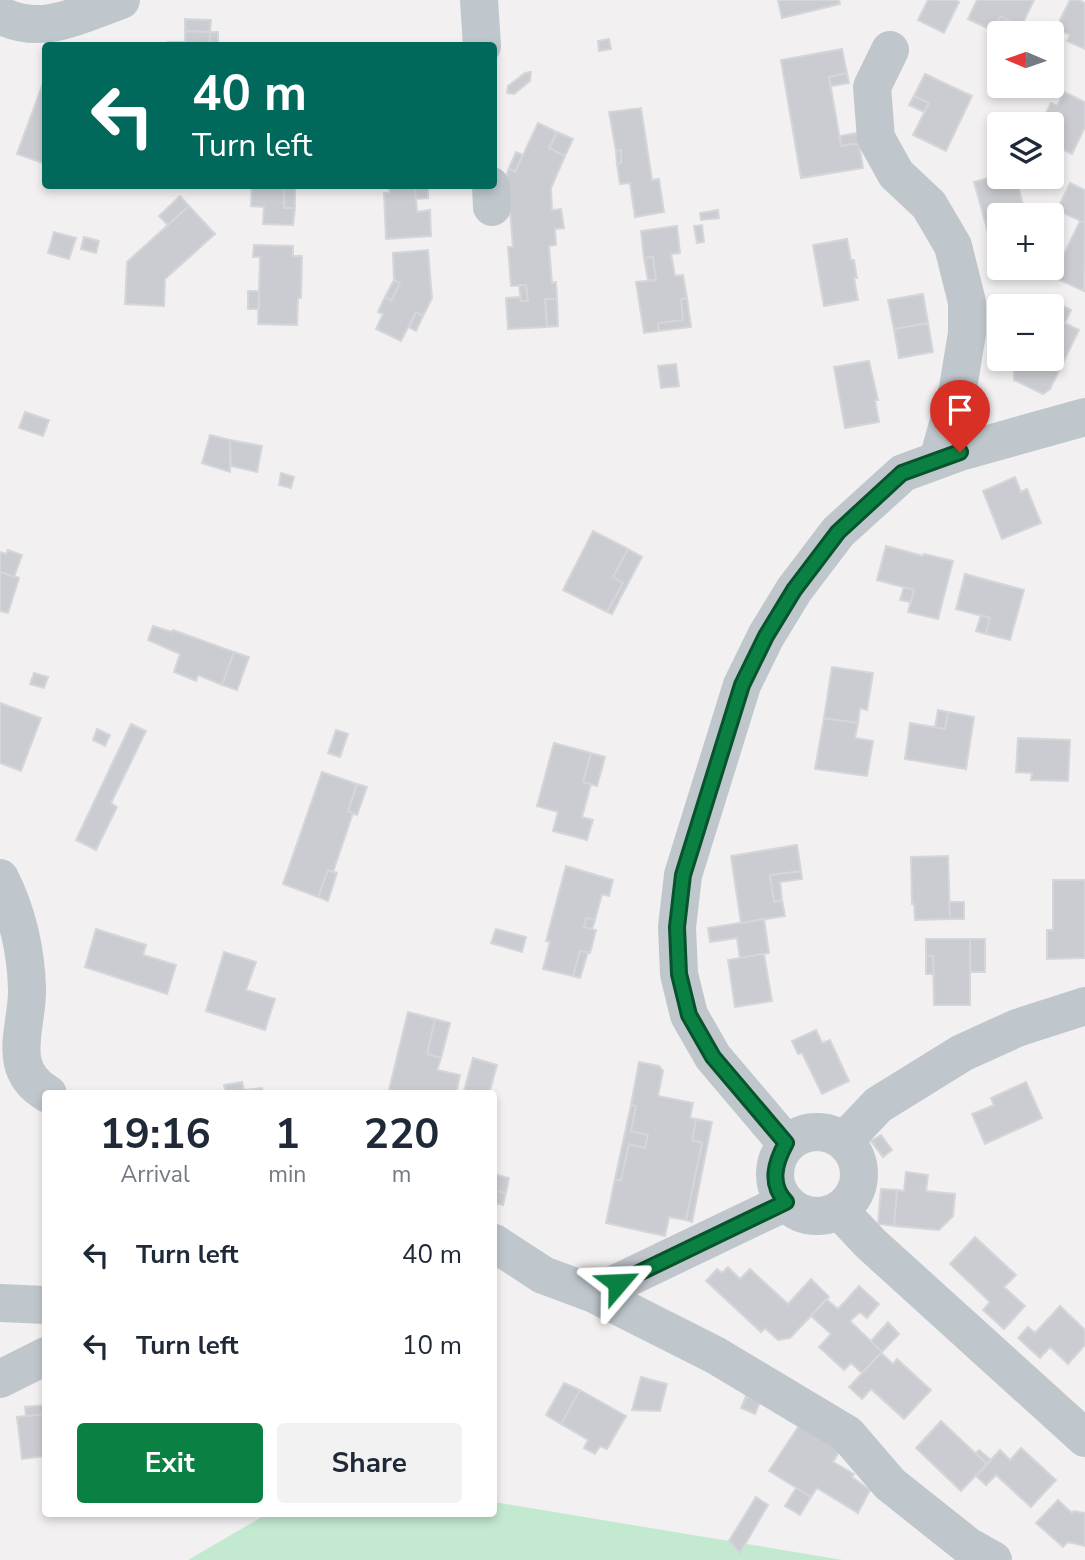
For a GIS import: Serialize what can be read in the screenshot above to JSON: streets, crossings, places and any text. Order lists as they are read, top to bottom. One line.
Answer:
{"north":"left","page":{"map_buttons":["+","−"],"turn":["40 m","Turn left"],"eta":["19:16","Arrival","1","min","220","m"],"list":[{"name":"Turn left","value":"40 m"},{"name":"Turn left","value":"10 m"}],"buttons":["Exit","Share"]}}
